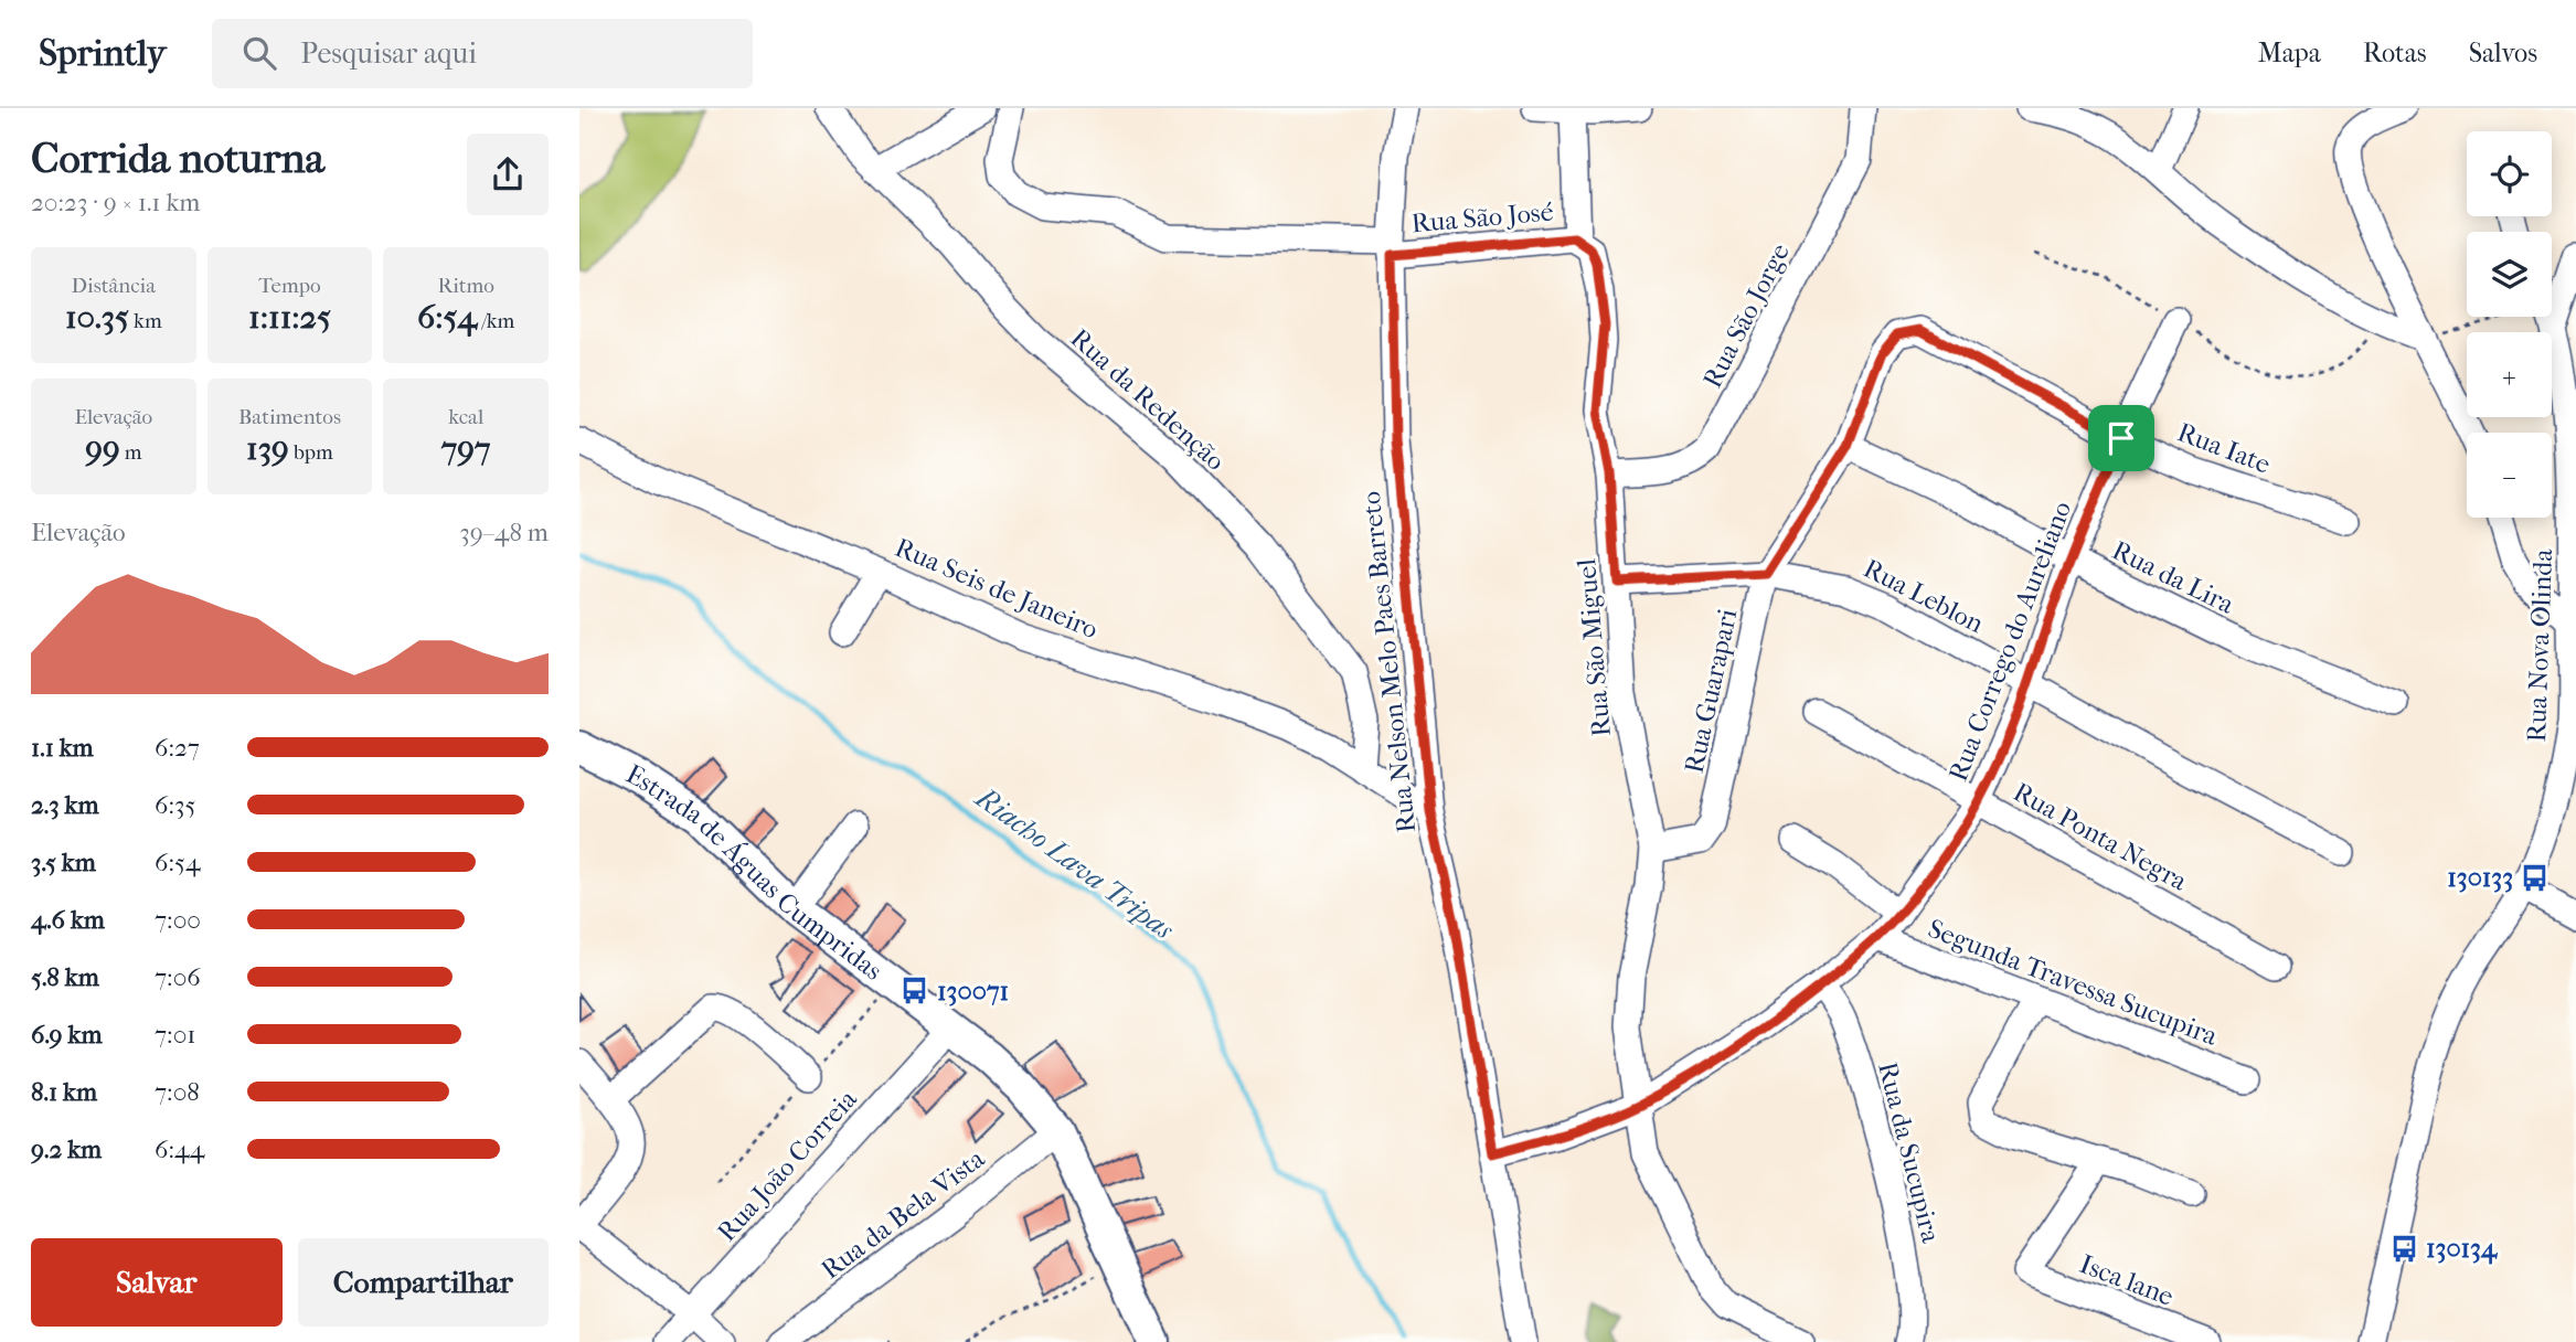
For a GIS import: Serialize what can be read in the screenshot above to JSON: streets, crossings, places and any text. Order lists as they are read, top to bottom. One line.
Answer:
{"streets":{"main road":["Estrada de Águas Cumpridas"],"street":["Rua São José","Rua São Jorge","Rua da Redenção","Rua Iate","Rua da Lira","Rua Seis de Janeiro","Rua Leblon","Rua Corrego do Aureliano","Rua Nova Olinda","Rua São Miguel","Rua Nelson Melo Paes Barreto","Rua Guarapari","Rua Ponta Negra","Segunda Travessa Sucupira","Rua da Sucupira","Rua João Correia","Rua da Bela Vista","Isca lane"]},"crossings":[["Rua São José","Rua São Miguel"],["Rua São José","Rua Nelson Melo Paes Barreto"],["Rua São Jorge","Rua São Miguel"],["Rua da Redenção","Rua Seis de Janeiro"],["Rua Iate","Rua Corrego do Aureliano"],["Rua Iate","Rua Guarapari"],["Rua da Lira","Rua Corrego do Aureliano"],["Rua da Lira","Rua Guarapari"],["Rua Seis de Janeiro","Rua Nelson Melo Paes Barreto"],["Rua Leblon","Rua Corrego do Aureliano"],["Rua Leblon","Rua São Miguel"],["Rua Leblon","Rua Guarapari"],["Rua Corrego do Aureliano","Rua São Miguel"],["Rua Corrego do Aureliano","Rua Nelson Melo Paes Barreto"],["Rua Corrego do Aureliano","Rua Ponta Negra"],["Rua Corrego do Aureliano","Segunda Travessa Sucupira"],["Rua Corrego do Aureliano","Rua da Sucupira"],["Rua São Miguel","Rua Guarapari"],["Estrada de Águas Cumpridas","Rua João Correia"],["Estrada de Águas Cumpridas","Rua da Bela Vista"]],"water":["Riacho Lava Tripas"],"places":{"bus stop":["130133","130071","130134"]},"page":{"header":"Sprintly","search":"Pesquisar aqui","nav":["Mapa","Rotas","Salvos"],"heading":["Corrida noturna","20:23 · 9 × 1.1 km"],"map_buttons":["+","−"],"stats":[["Distância","10.35 km"],["Tempo","1:11:25"],["Ritmo","6:54 /km"],["Elevação","99 m"],["Batimentos","139 bpm"],["kcal","797"]],"chart":["Elevação","39–48 m"],"list":[{"name":"1.1 km","note":"6:27"},{"name":"2.3 km","note":"6:35"},{"name":"3.5 km","note":"6:54"},{"name":"4.6 km","note":"7:00"},{"name":"5.8 km","note":"7:06"},{"name":"6.9 km","note":"7:01"},{"name":"8.1 km","note":"7:08"},{"name":"9.2 km","note":"6:44"}],"buttons":["Salvar","Compartilhar"]}}
